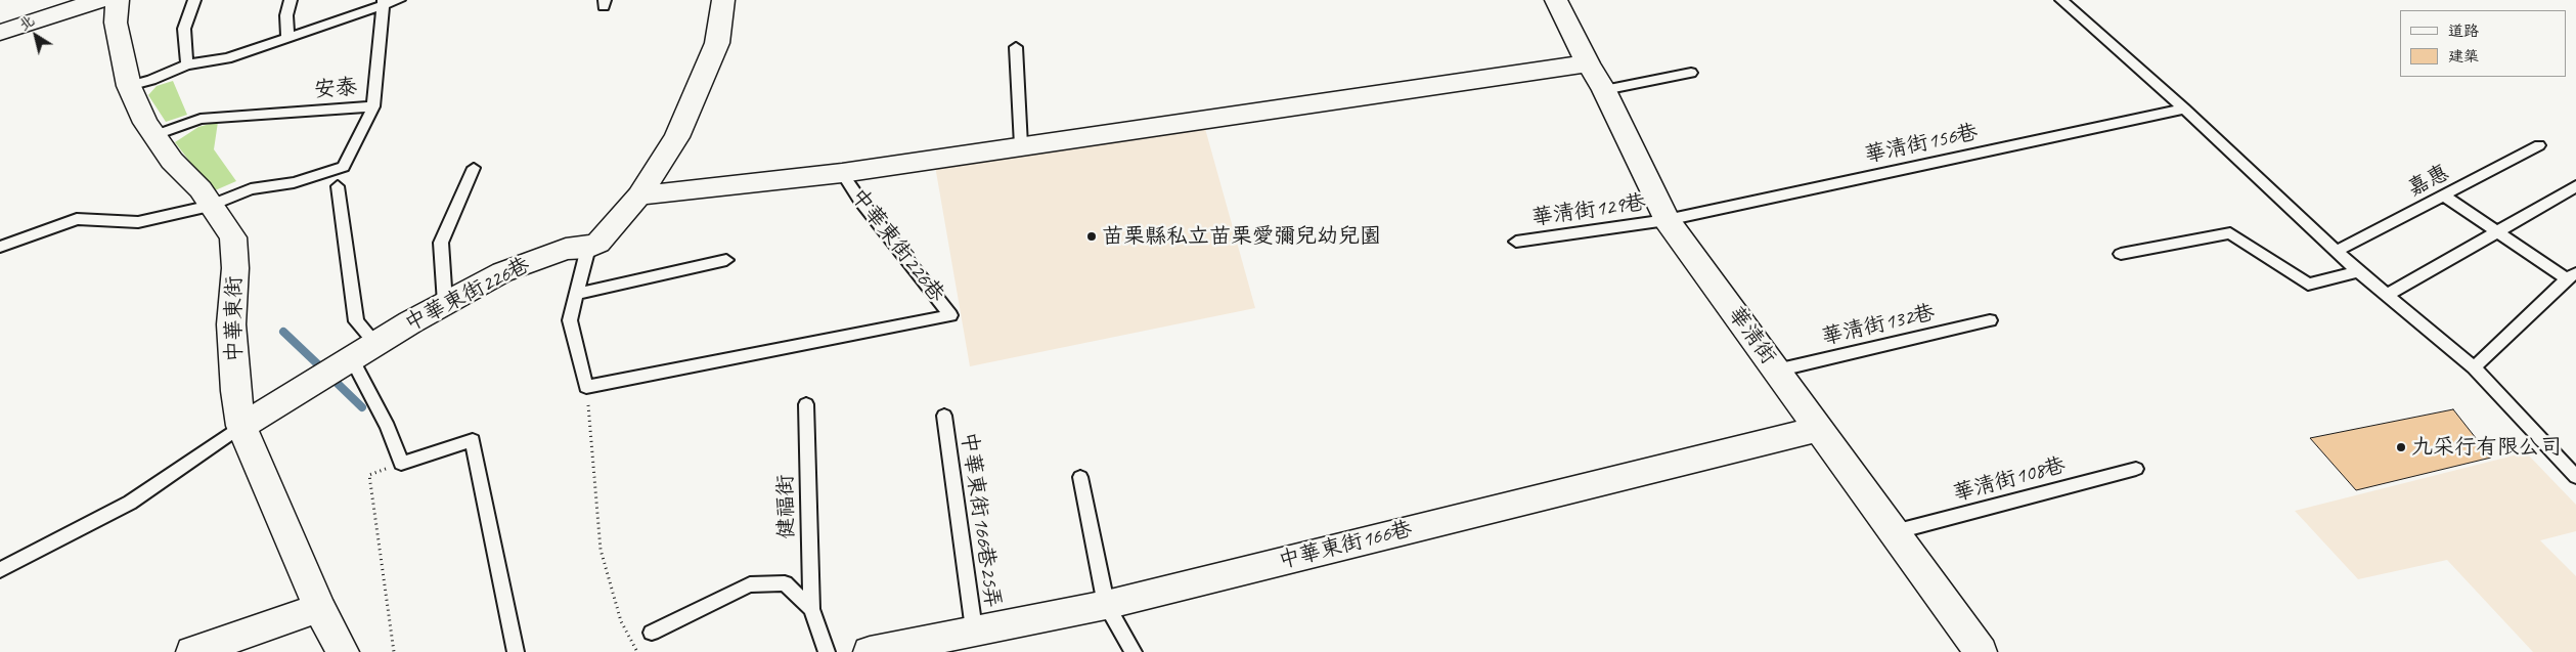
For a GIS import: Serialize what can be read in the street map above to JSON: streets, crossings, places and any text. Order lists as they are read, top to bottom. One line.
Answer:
{"streets":{"street":["中華東街226巷","中華東街","華清街","中華東街166巷"],"lane":["安泰","華清街156巷","嘉惠","華清街129巷","華清街132巷","華清街108巷","健福街","中華東街166巷25弄"]},"crossings":[["安泰","中華東街"],["華清街156巷","華清街129巷"],["華清街156巷","華清街"],["華清街129巷","華清街"],["中華東街226巷","中華東街"],["華清街132巷","華清街"],["華清街","華清街108巷"],["華清街","中華東街166巷"],["中華東街166巷25弄","中華東街166巷"]],"places":["苗栗縣私立苗栗愛彌兒幼兒園","九采行有限公司"],"legend":["道路","建築"],"north":"top left"}
